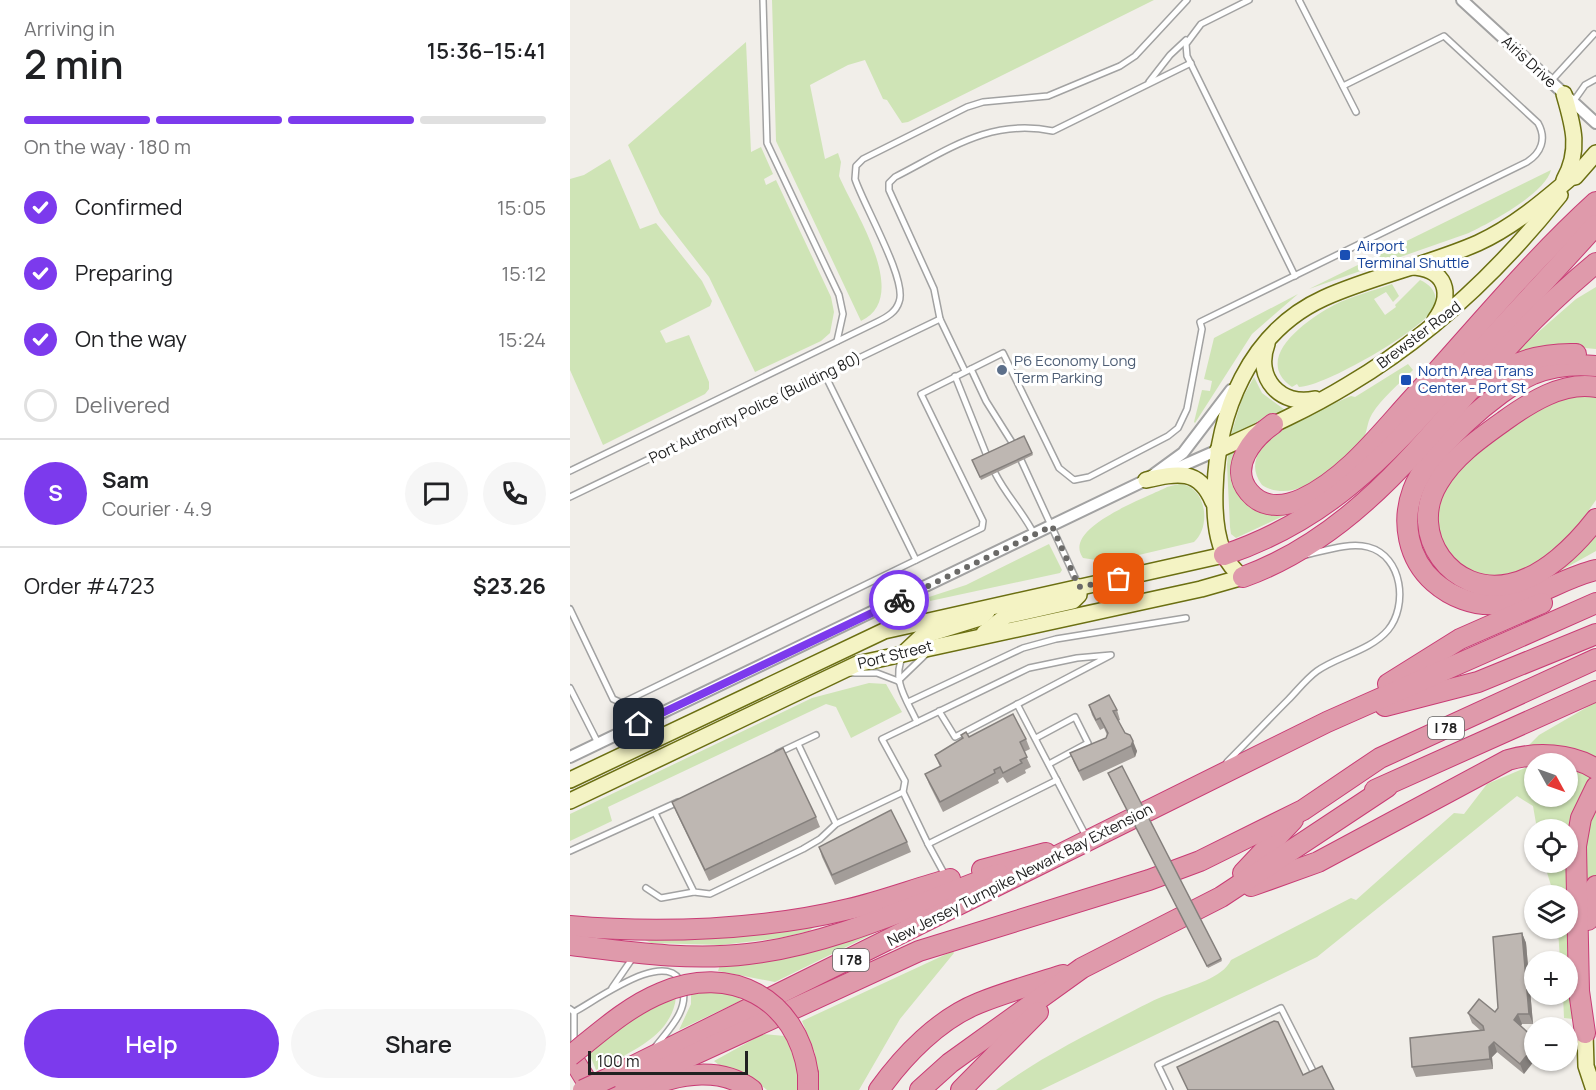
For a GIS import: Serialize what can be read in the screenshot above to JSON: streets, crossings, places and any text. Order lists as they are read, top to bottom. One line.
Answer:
{"streets":{"highway":["I 78","New Jersey Turnpike Newark Bay Extension"],"main road":["Brewster Road","Port Street"],"street":["Airis Drive"],"lane":["Port Authority Police (Building 80)"]},"crossings":[["Brewster Road","Port Street"],["I 78","New Jersey Turnpike Newark Bay Extension"]],"places":{"transit":["Airport Terminal Shuttle","North Area Trans Center - Port St"],"other":["P6 Economy Long Term Parking"]},"scale_bar":"100 m","north":"bottom right","page":{"heading":["2 min","Arriving in","15:36–15:41"],"panel":["Sam","Courier · 4.9","Order #4723","$23.26"],"bar":"On the way · 180 m","list":[["Confirmed","15:05"],["Preparing","15:12"],["On the way","15:24"],"Delivered"],"round":"S","map_buttons":["+","−"],"buttons":["Help","Share"],"scale":"100 m"}}
